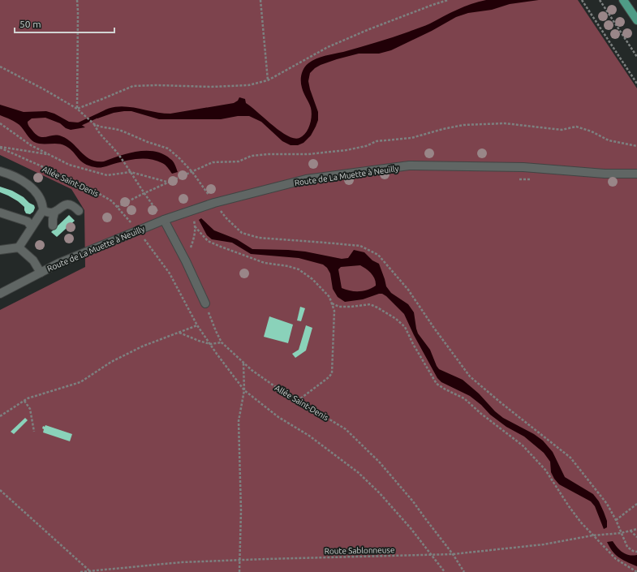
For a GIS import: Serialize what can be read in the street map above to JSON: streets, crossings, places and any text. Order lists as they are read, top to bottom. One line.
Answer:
{"streets":{"street":["Route de La Muette à Neuilly"],"path":["Allée Saint-Denis","Route Sablonneuse"]},"crossings":[["Allée Saint-Denis","Route Sablonneuse"]],"scale_bar":"50 m"}
